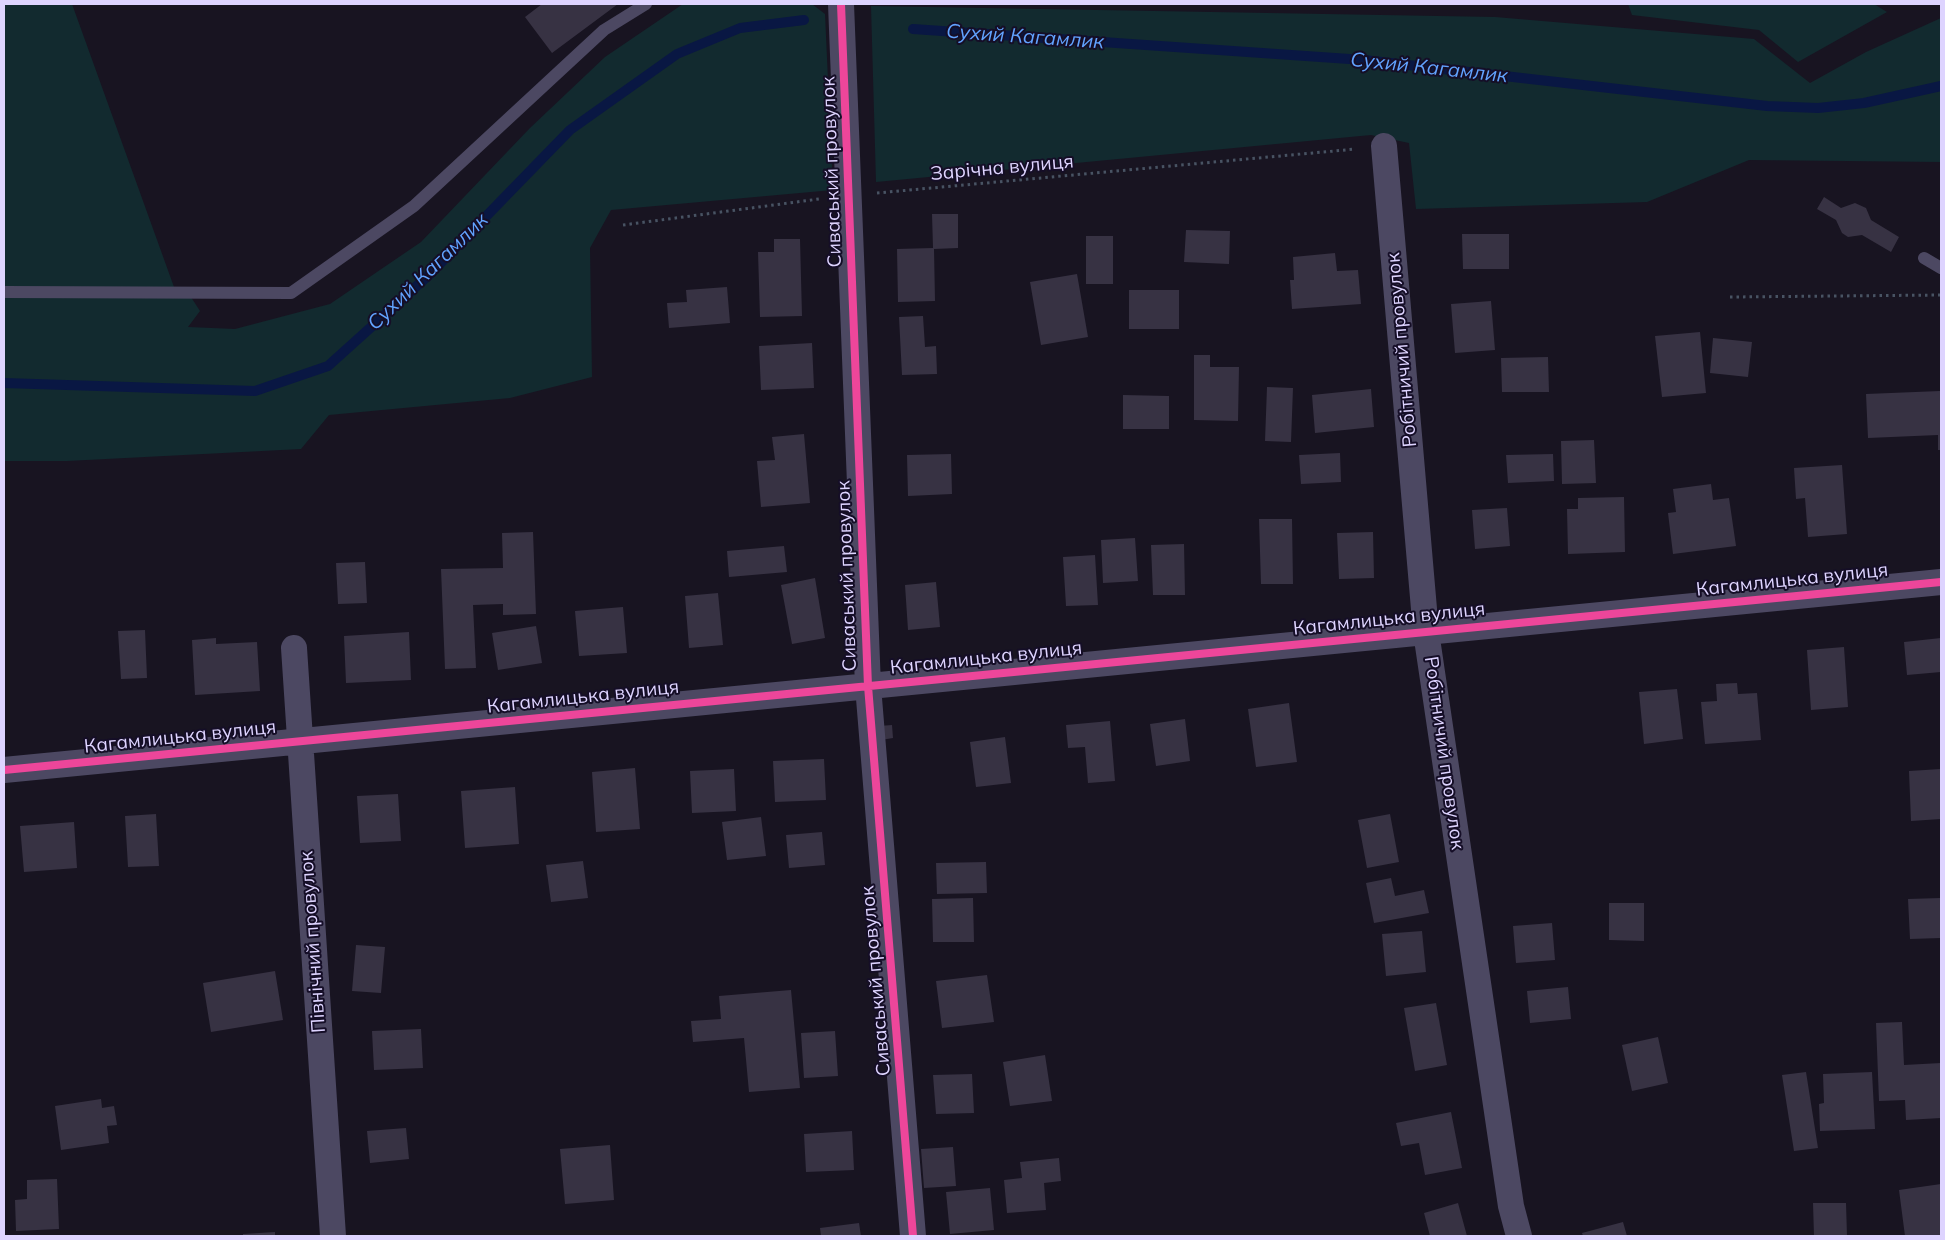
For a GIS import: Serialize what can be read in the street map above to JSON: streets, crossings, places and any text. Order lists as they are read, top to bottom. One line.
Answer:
{"streets":{"street":["Сиваський провулок","Робітничий провулок","Кагамлицька вулиця","Північний провулок"],"path":["Зарічна вулиця"]},"crossings":[["Зарічна вулиця","Сиваський провулок"],["Зарічна вулиця","Робітничий провулок"],["Сиваський провулок","Кагамлицька вулиця"],["Робітничий провулок","Кагамлицька вулиця"],["Кагамлицька вулиця","Північний провулок"]],"water":["Сухий Кагамлик"]}
